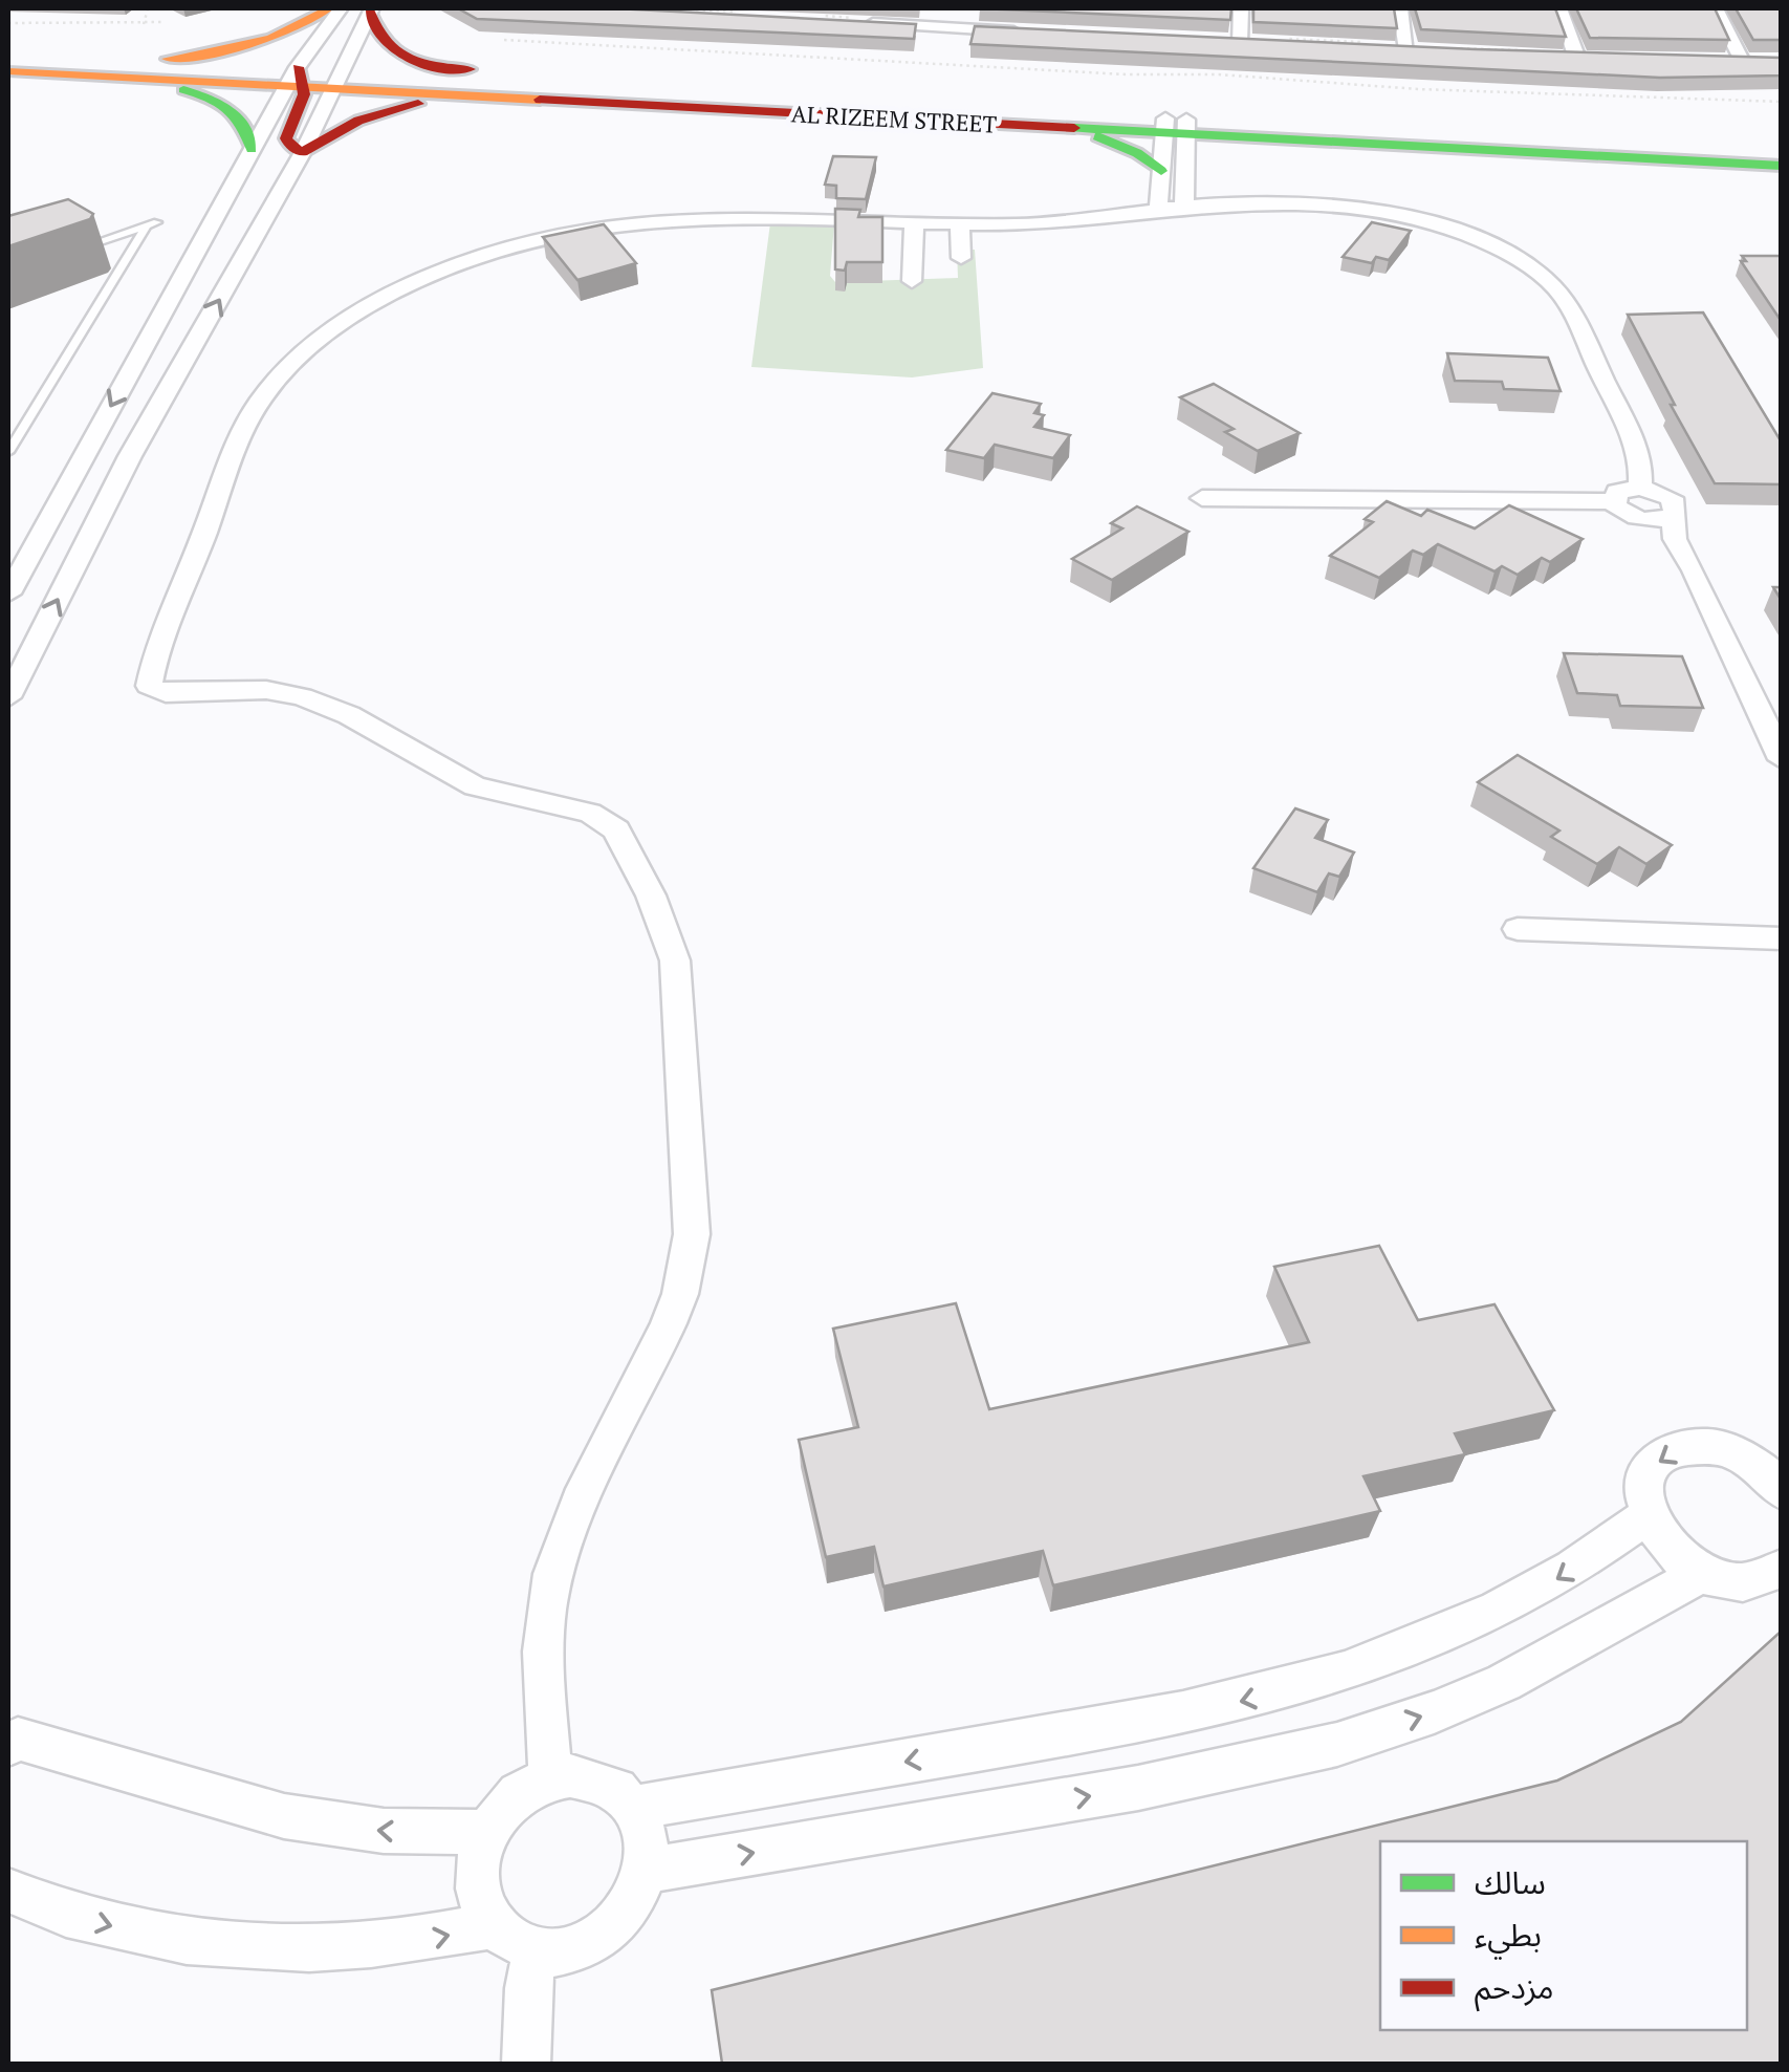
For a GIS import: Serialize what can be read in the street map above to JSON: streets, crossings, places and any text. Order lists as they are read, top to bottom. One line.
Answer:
{"streets":{"street":["AL RIZEEM STREET"]},"legend":["سالك","بطيء","مزدحم"]}
